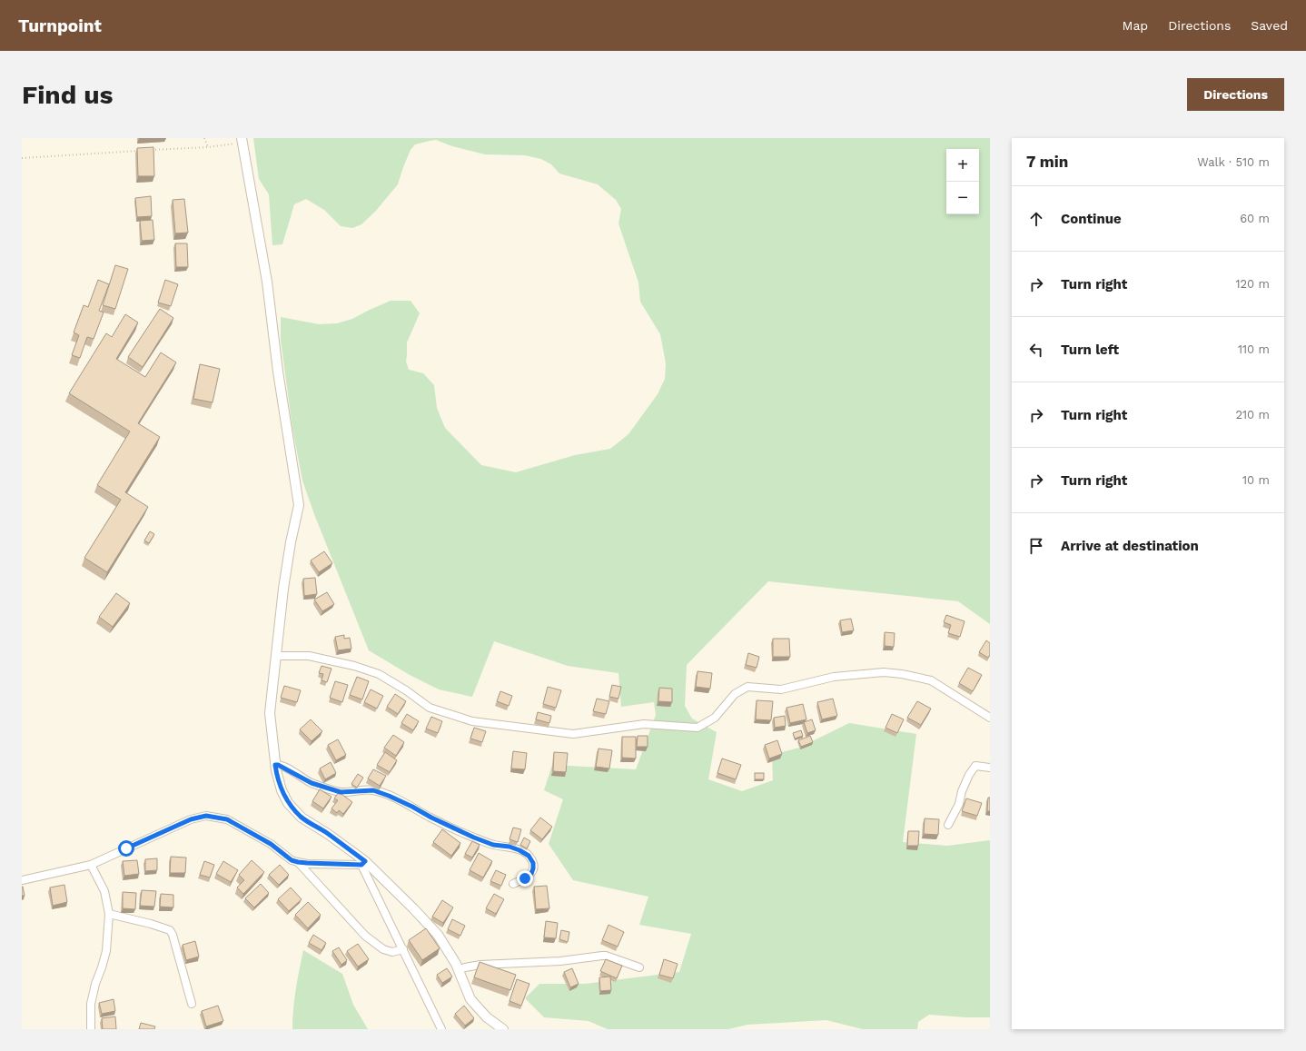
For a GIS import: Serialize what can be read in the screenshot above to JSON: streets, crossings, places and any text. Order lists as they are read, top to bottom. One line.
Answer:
{"page":{"header":"Turnpoint","nav":["Map","Directions","Saved"],"buttons":"Directions","title":"Find us","heading":["7 min","Walk · 510 m"],"map_buttons":["+","−"],"list":[["Continue","60 m"],["Turn right","120 m"],["Turn left","110 m"],["Turn right","210 m"],["Turn right","10 m"],"Arrive at destination"]}}
